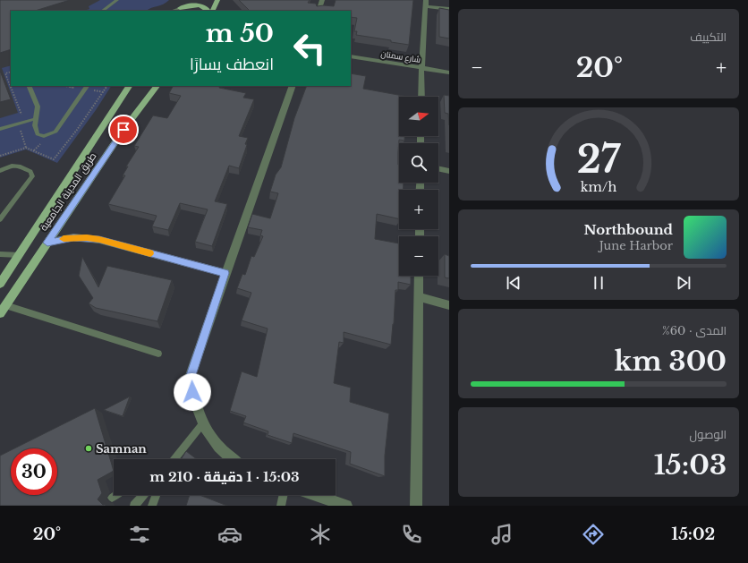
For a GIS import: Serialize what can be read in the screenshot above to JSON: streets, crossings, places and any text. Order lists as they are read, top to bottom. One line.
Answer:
{"streets":{"main road":["طريق المدينة الجامعية"],"street":["شارع سمنان"]},"places":["Samnan"],"north":"right","page":{"tile":["التكييف",["المدى · 60%","300 km"],["الوصول","15:03"]],"turn":["50 m","انعطف يسارًا"],"heat":["−","20°","+"],"map_buttons":["+","−"],"song":["Northbound","June Harbor"],"limit":"30","trip":"15:03 · 1 دقيقة · 210 m","tabs":["15:02","20°"],"gauge":["27","km/h"]}}
